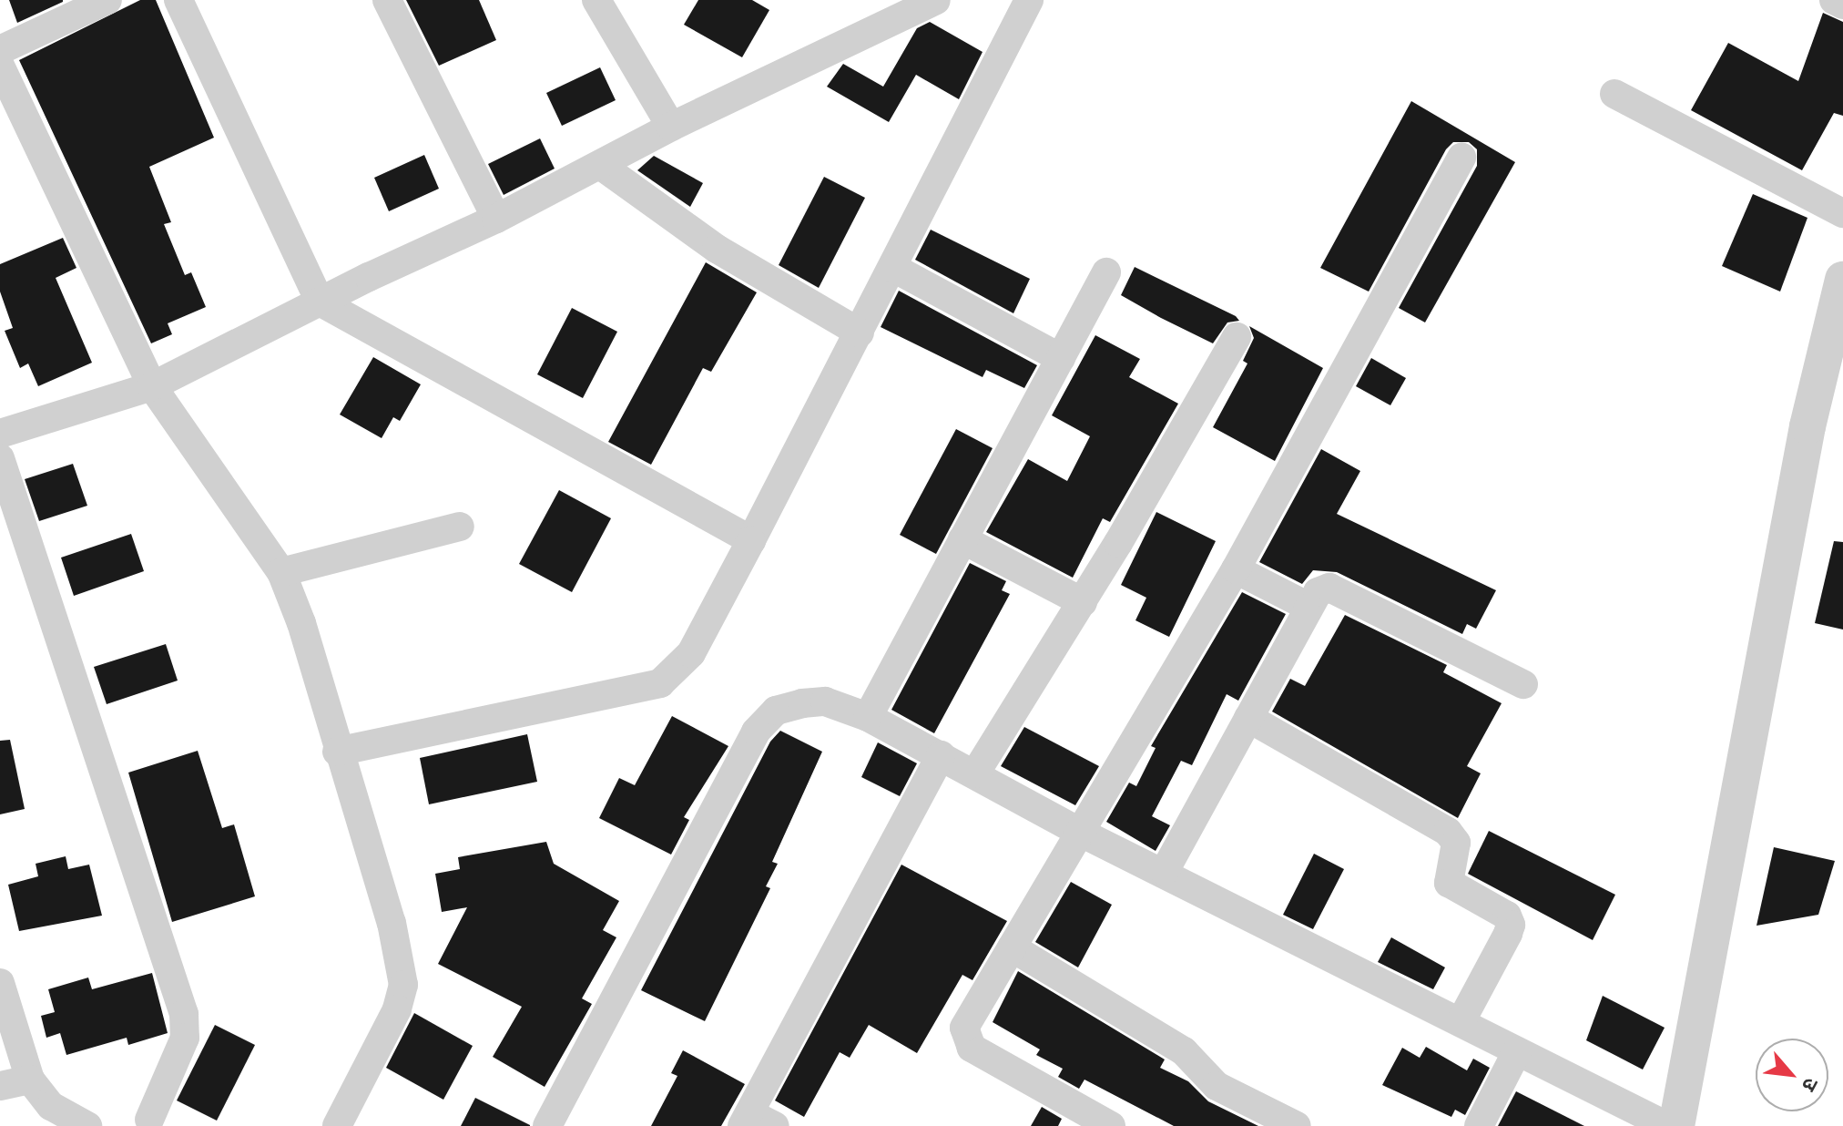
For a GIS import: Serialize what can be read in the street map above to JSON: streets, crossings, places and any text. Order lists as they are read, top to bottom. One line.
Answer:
{"north":"bottom right"}
